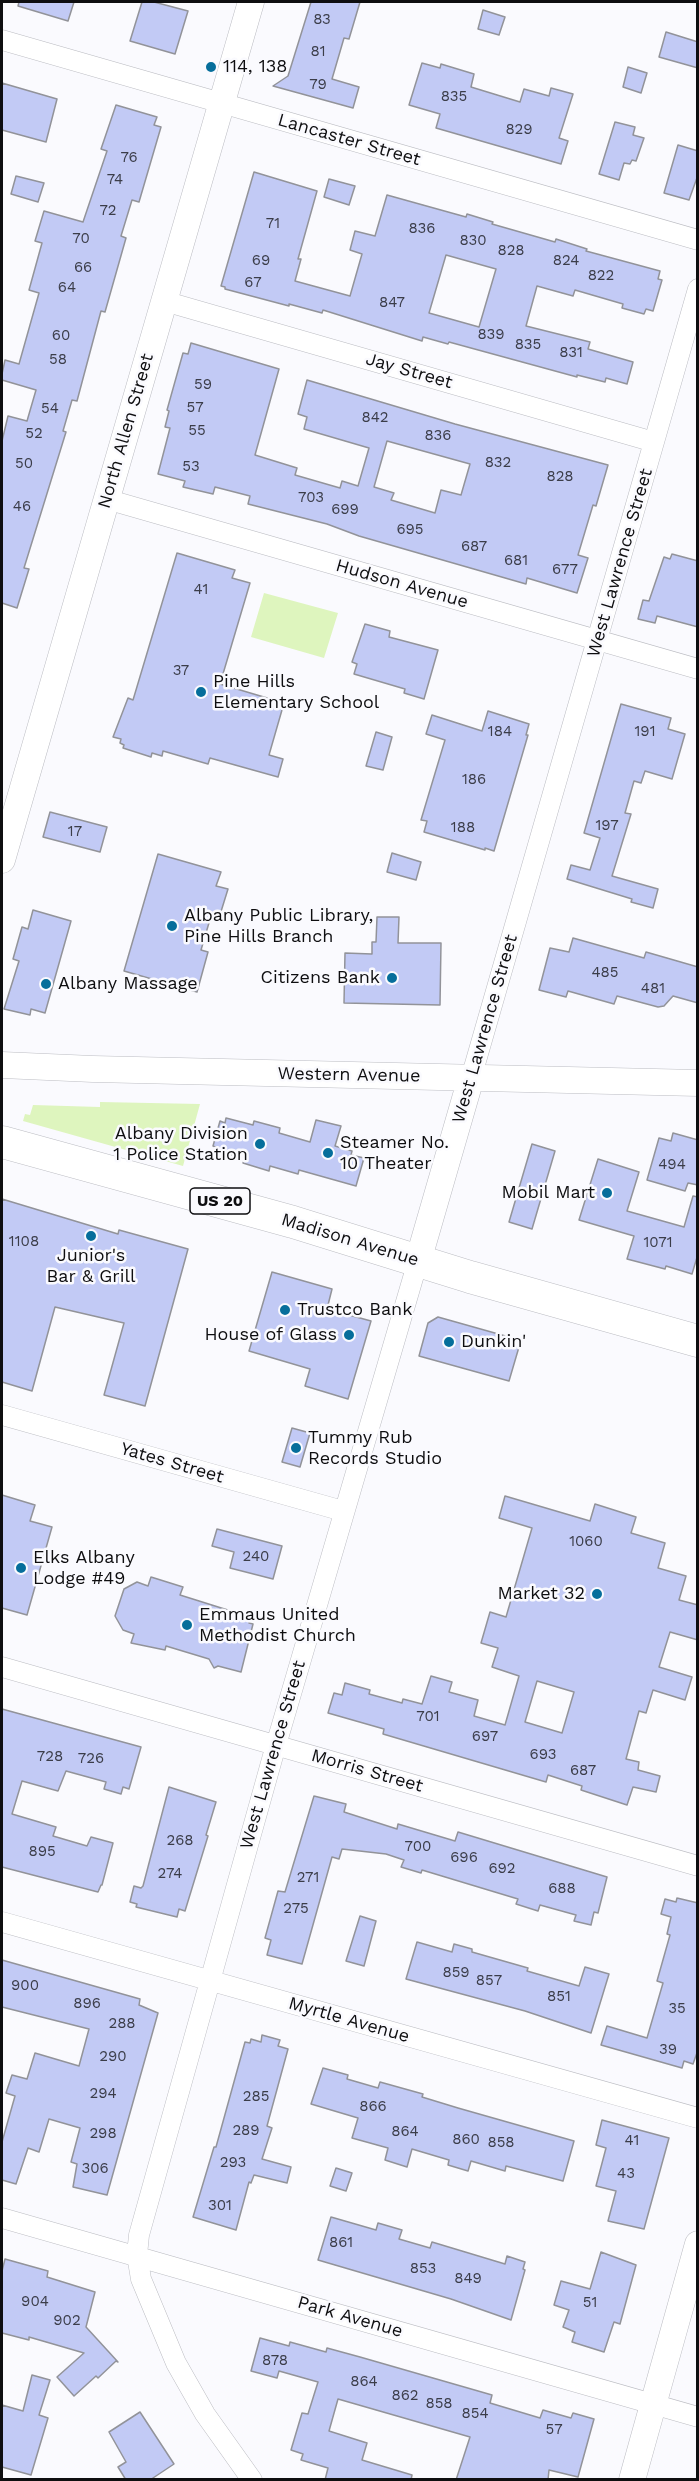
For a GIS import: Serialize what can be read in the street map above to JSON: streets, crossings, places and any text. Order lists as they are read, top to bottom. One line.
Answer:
{"streets":{"main road":["US 20","Madison Avenue"],"street":["Lancaster Street","Jay Street","North Allen Street","West Lawrence Street","Hudson Avenue","Western Avenue","Yates Street","Morris Street","Myrtle Avenue","Park Avenue"]},"crossings":[["Lancaster Street","North Allen Street"],["Jay Street","North Allen Street"],["Jay Street","West Lawrence Street"],["North Allen Street","Hudson Avenue"],["West Lawrence Street","Hudson Avenue"],["West Lawrence Street","Western Avenue"],["West Lawrence Street","Madison Avenue"],["West Lawrence Street","Yates Street"],["West Lawrence Street","Morris Street"],["West Lawrence Street","Myrtle Avenue"],["West Lawrence Street","Park Avenue"]],"places":["114, 138","Pine Hills Elementary School","Albany Public Library, Pine Hills Branch","Citizens Bank","Albany Massage","Albany Division 1 Police Station","Steamer No. 10 Theater","Mobil Mart","Junior's Bar & Grill","Trustco Bank","House of Glass","Dunkin'","Tummy Rub Records Studio","Elks Albany Lodge #49","Market 32","Emmaus United Methodist Church"],"house_numbers":["83","81","79","835","829","76","74","72","71","836","70","830","828","69","824","66","822","67","64","847","839","60","835","831","58","59","57","54","842","55","52","836","832","50","53","828","703","46","699","695","687","681","677","41","37","184","191","186","197","188","17","485","481","494","1108","1071","1060","240","701","697","693","728","726","687","268","700","895","696","692","274","271","688","275","859","857","900","851","896","35","288","39","290","294","285","866","289","864","298","860","41","858","293","306","43","301","861","853","849","904","51","902","878","864","862","858","854","57"]}
